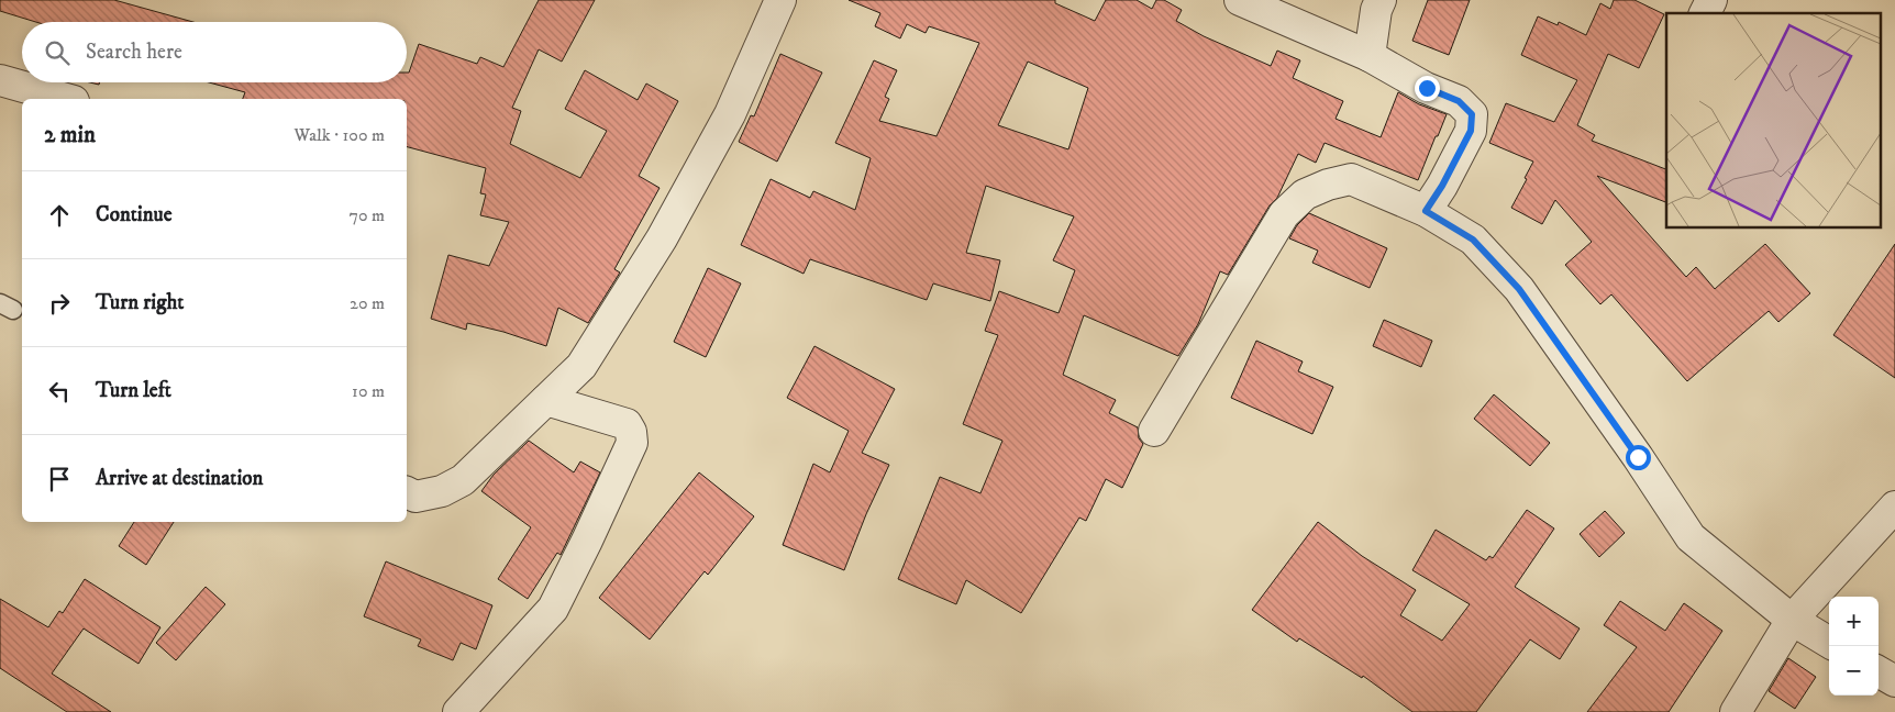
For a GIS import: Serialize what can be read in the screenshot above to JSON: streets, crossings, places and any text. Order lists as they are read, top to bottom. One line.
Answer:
{"page":{"search":"Search here","heading":["2 min","Walk · 100 m"],"list":[["Continue","70 m"],["Turn right","20 m"],["Turn left","10 m"],"Arrive at destination"],"map_buttons":["+","−"]}}
